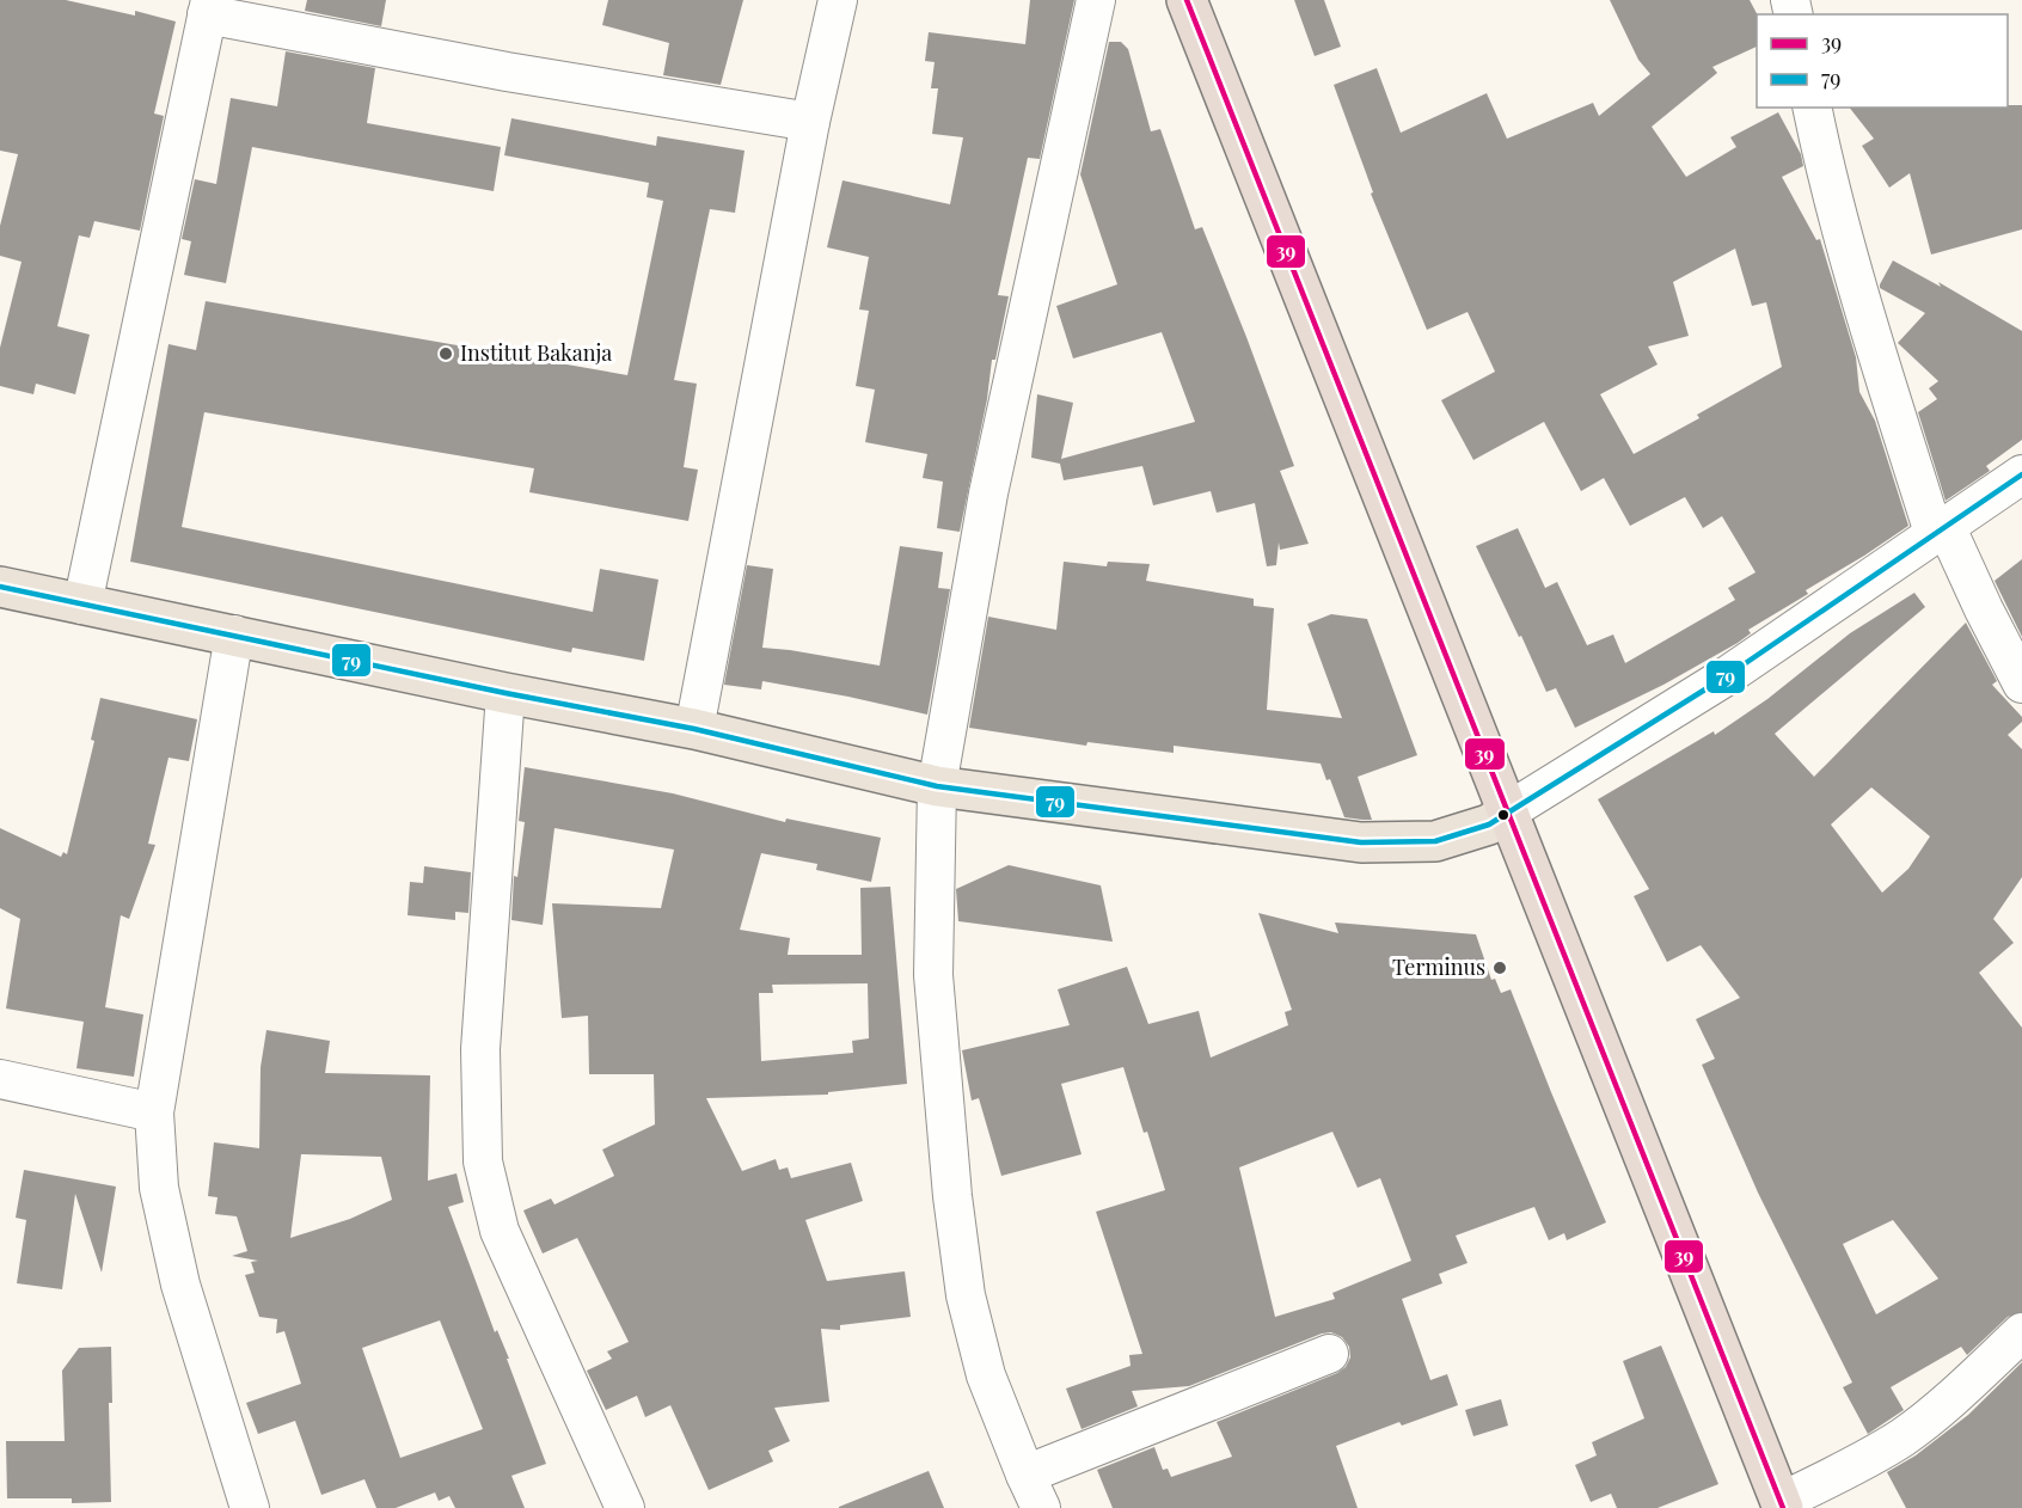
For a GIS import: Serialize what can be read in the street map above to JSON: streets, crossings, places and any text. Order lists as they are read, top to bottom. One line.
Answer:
{"places":["Institut Bakanja","Terminus"],"lines":["transit line 39","transit line 79"],"legend":["39","79"]}
